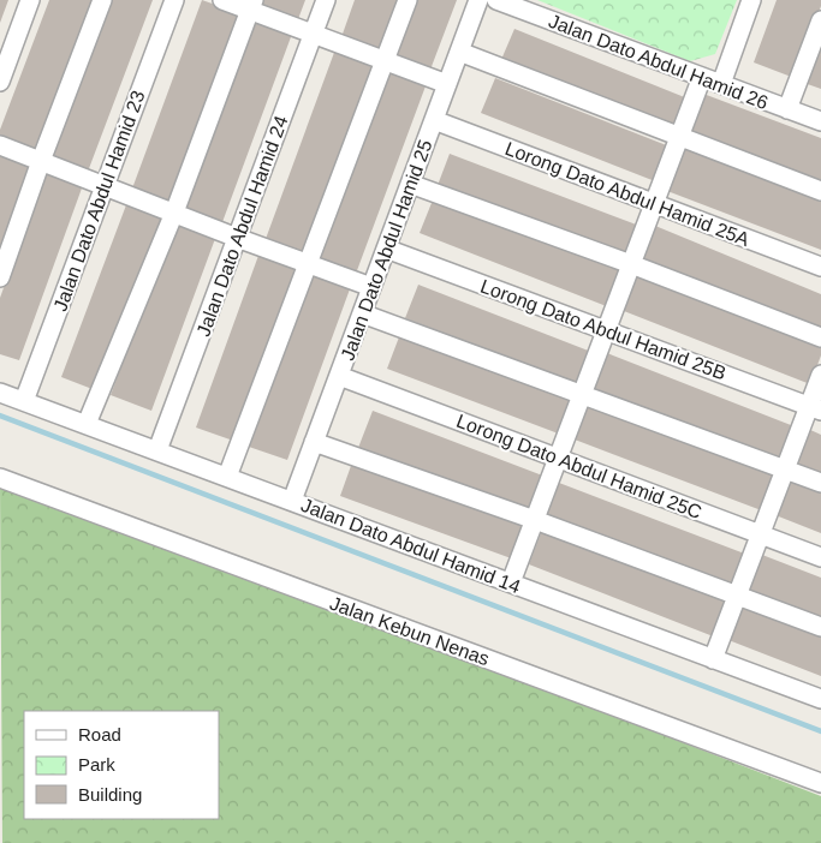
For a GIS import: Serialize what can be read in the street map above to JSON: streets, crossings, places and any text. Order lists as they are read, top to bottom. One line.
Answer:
{"streets":{"street":["Jalan Dato Abdul Hamid 26","Lorong Dato Abdul Hamid 25A","Jalan Dato Abdul Hamid 23","Jalan Dato Abdul Hamid 24","Jalan Dato Abdul Hamid 25","Lorong Dato Abdul Hamid 25B","Lorong Dato Abdul Hamid 25C","Jalan Dato Abdul Hamid 14","Jalan Kebun Nenas"]},"crossings":[["Lorong Dato Abdul Hamid 25A","Jalan Dato Abdul Hamid 25"],["Jalan Dato Abdul Hamid 23","Jalan Dato Abdul Hamid 14"],["Jalan Dato Abdul Hamid 24","Jalan Dato Abdul Hamid 14"],["Jalan Dato Abdul Hamid 25","Lorong Dato Abdul Hamid 25B"],["Jalan Dato Abdul Hamid 25","Lorong Dato Abdul Hamid 25C"],["Jalan Dato Abdul Hamid 25","Jalan Dato Abdul Hamid 14"]],"legend":["Road","Park","Building"]}
